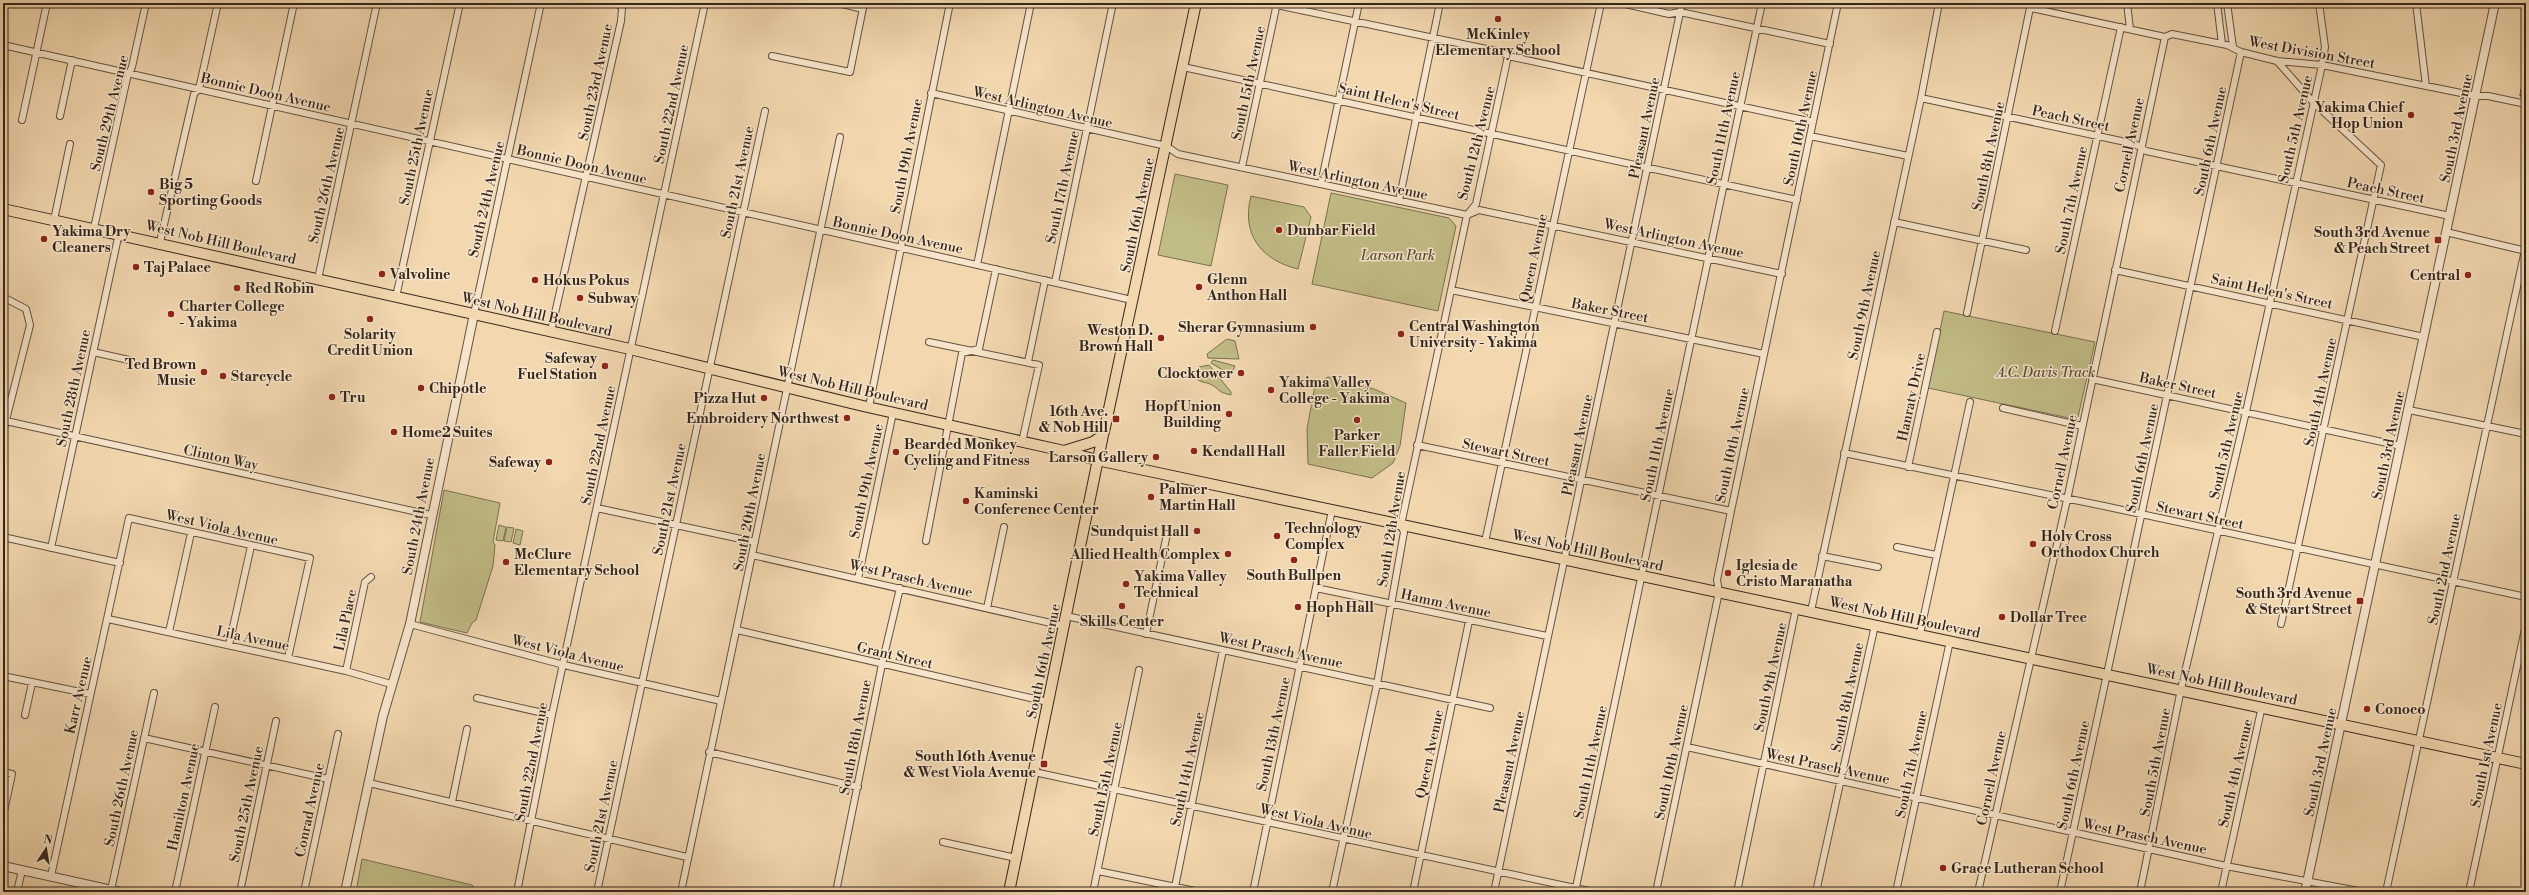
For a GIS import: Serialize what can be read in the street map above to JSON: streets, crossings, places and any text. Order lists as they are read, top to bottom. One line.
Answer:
{"streets":{"main road":["South 16th Avenue","West Nob Hill Boulevard"],"street":["West Division Street","South 23rd Avenue","South 15th Avenue","Bonnie Doon Avenue","Saint Helen's Street","South 22nd Avenue","West Arlington Avenue","South 29th Avenue","Peach Street","Pleasant Avenue","South 11th Avenue","South 10th Avenue","South 3rd Avenue","South 5th Avenue","South 6th Avenue","South 12th Avenue","Cornell Avenue","South 25th Avenue","South 19th Avenue","South 8th Avenue","South 21st Avenue","South 26th Avenue","South 17th Avenue","South 24th Avenue","South 7th Avenue","Queen Avenue","South 9th Avenue","Baker Street","South 28th Avenue","South 4th Avenue","Hanraty Drive","Stewart Street","Clinton Way","South 20th Avenue","West Viola Avenue","South 2nd Avenue","West Prasch Avenue","Hamm Avenue","Lila Place","Lila Avenue","Grant Street","Karr Avenue","South 13th Avenue","South 18th Avenue","South 1st Avenue","South 14th Avenue","Hamilton Avenue","Conrad Avenue"]},"crossings":[["West Division Street","South 3rd Avenue"],["West Division Street","South 5th Avenue"],["West Division Street","South 6th Avenue"],["West Division Street","Cornell Avenue"],["West Division Street","South 8th Avenue"],["West Division Street","South 7th Avenue"],["South 23rd Avenue","Bonnie Doon Avenue"],["South 23rd Avenue","West Nob Hill Boulevard"],["South 15th Avenue","Saint Helen's Street"],["South 15th Avenue","West Arlington Avenue"],["South 15th Avenue","West Viola Avenue"],["Bonnie Doon Avenue","South 22nd Avenue"],["Bonnie Doon Avenue","South 29th Avenue"],["Bonnie Doon Avenue","South 25th Avenue"],["Bonnie Doon Avenue","South 19th Avenue"],["Bonnie Doon Avenue","South 21st Avenue"],["Bonnie Doon Avenue","South 26th Avenue"],["Bonnie Doon Avenue","South 17th Avenue"],["Bonnie Doon Avenue","South 24th Avenue"],["Bonnie Doon Avenue","South 16th Avenue"],["Bonnie Doon Avenue","South 20th Avenue"],["Saint Helen's Street","Pleasant Avenue"],["Saint Helen's Street","South 11th Avenue"],["Saint Helen's Street","South 10th Avenue"],["Saint Helen's Street","South 3rd Avenue"],["Saint Helen's Street","South 5th Avenue"],["Saint Helen's Street","South 6th Avenue"],["Saint Helen's Street","South 12th Avenue"],["Saint Helen's Street","Cornell Avenue"],["Saint Helen's Street","South 16th Avenue"],["Saint Helen's Street","Queen Avenue"],["Saint Helen's Street","South 4th Avenue"],["South 22nd Avenue","West Nob Hill Boulevard"],["South 22nd Avenue","West Viola Avenue"],["West Arlington Avenue","Pleasant Avenue"],["West Arlington Avenue","South 11th Avenue"],["West Arlington Avenue","South 10th Avenue"],["West Arlington Avenue","South 12th Avenue"],["West Arlington Avenue","South 19th Avenue"],["West Arlington Avenue","South 17th Avenue"],["West Arlington Avenue","South 16th Avenue"],["West Arlington Avenue","Queen Avenue"],["South 29th Avenue","West Nob Hill Boulevard"],["Peach Street","South 3rd Avenue"],["Peach Street","South 5th Avenue"],["Peach Street","South 6th Avenue"],["Peach Street","Cornell Avenue"],["Peach Street","South 8th Avenue"],["Peach Street","South 7th Avenue"],["Peach Street","South 9th Avenue"],["Peach Street","South 4th Avenue"],["Pleasant Avenue","West Nob Hill Boulevard"],["Pleasant Avenue","Baker Street"],["Pleasant Avenue","Stewart Street"],["Pleasant Avenue","West Viola Avenue"],["Pleasant Avenue","Hamm Avenue"],["South 11th Avenue","West Nob Hill Boulevard"],["South 11th Avenue","Baker Street"],["South 11th Avenue","Stewart Street"],["South 11th Avenue","West Viola Avenue"],["South 10th Avenue","West Nob Hill Boulevard"],["South 10th Avenue","Baker Street"],["South 10th Avenue","Stewart Street"],["South 10th Avenue","West Prasch Avenue"],["South 3rd Avenue","West Nob Hill Boulevard"],["South 3rd Avenue","Baker Street"],["South 3rd Avenue","Stewart Street"],["South 3rd Avenue","West Prasch Avenue"],["South 5th Avenue","West Nob Hill Boulevard"],["South 5th Avenue","Baker Street"],["South 5th Avenue","South 4th Avenue"],["South 5th Avenue","Stewart Street"],["South 5th Avenue","West Prasch Avenue"],["South 6th Avenue","West Nob Hill Boulevard"],["South 6th Avenue","Baker Street"],["South 6th Avenue","Stewart Street"],["South 6th Avenue","West Prasch Avenue"],["South 12th Avenue","West Nob Hill Boulevard"],["South 12th Avenue","Baker Street"],["South 12th Avenue","Stewart Street"],["South 12th Avenue","West Viola Avenue"],["South 12th Avenue","West Prasch Avenue"],["South 12th Avenue","Hamm Avenue"],["Cornell Avenue","West Nob Hill Boulevard"],["Cornell Avenue","Baker Street"],["Cornell Avenue","Stewart Street"],["Cornell Avenue","West Prasch Avenue"],["South 25th Avenue","West Nob Hill Boulevard"],["South 19th Avenue","West Nob Hill Boulevard"],["South 19th Avenue","West Prasch Avenue"],["South 8th Avenue","West Nob Hill Boulevard"],["South 8th Avenue","West Prasch Avenue"],["South 21st Avenue","West Nob Hill Boulevard"],["South 21st Avenue","West Viola Avenue"],["South 26th Avenue","West Nob Hill Boulevard"],["South 24th Avenue","West Nob Hill Boulevard"],["South 24th Avenue","Clinton Way"],["South 24th Avenue","West Viola Avenue"],["South 24th Avenue","Lila Avenue"],["South 7th Avenue","West Nob Hill Boulevard"],["South 7th Avenue","West Prasch Avenue"],["South 16th Avenue","West Nob Hill Boulevard"],["South 16th Avenue","West Viola Avenue"],["South 16th Avenue","West Prasch Avenue"],["South 16th Avenue","Grant Street"],["West Nob Hill Boulevard","Queen Avenue"],["West Nob Hill Boulevard","South 9th Avenue"],["West Nob Hill Boulevard","South 28th Avenue"],["West Nob Hill Boulevard","South 4th Avenue"],["West Nob Hill Boulevard","South 20th Avenue"],["West Nob Hill Boulevard","South 2nd Avenue"],["West Nob Hill Boulevard","South 13th Avenue"],["West Nob Hill Boulevard","South 1st Avenue"],["Queen Avenue","Baker Street"],["Queen Avenue","Stewart Street"],["Queen Avenue","West Viola Avenue"],["Queen Avenue","West Prasch Avenue"],["Queen Avenue","Hamm Avenue"],["South 9th Avenue","Stewart Street"],["South 9th Avenue","West Prasch Avenue"],["Baker Street","South 4th Avenue"],["South 28th Avenue","Clinton Way"],["South 4th Avenue","Stewart Street"],["South 4th Avenue","West Prasch Avenue"],["Hanraty Drive","Stewart Street"],["Stewart Street","South 2nd Avenue"],["South 20th Avenue","West Viola Avenue"],["South 20th Avenue","West Prasch Avenue"],["South 20th Avenue","Grant Street"],["West Viola Avenue","Lila Avenue"],["West Viola Avenue","Karr Avenue"],["West Viola Avenue","South 13th Avenue"],["West Viola Avenue","South 14th Avenue"],["West Prasch Avenue","South 13th Avenue"],["West Prasch Avenue","South 18th Avenue"],["West Prasch Avenue","South 14th Avenue"],["Hamm Avenue","South 13th Avenue"],["Lila Place","Lila Avenue"],["Lila Avenue","Karr Avenue"],["Grant Street","South 18th Avenue"]],"parks":["Larson Park","A.C. Davis Track"],"places":{"other":["McKinley Elementary School","Yakima Chief Hop Union","Big 5 Sporting Goods","Dunbar Field","Yakima Dry Cleaners","Taj Palace","Valvoline","Central","Hokus Pokus","Glenn Anthon Hall","Red Robin","Subway","Charter College - Yakima","Solarity Credit Union","Sherar Gymnasium","Central Washington University - Yakima","Weston D. Brown Hall","Safeway Fuel Station","Ted Brown Music","Clocktower","Starcycle","Chipotle","Yakima Valley College - Yakima","Tru","Pizza Hut","Hopf Union Building","Embroidery Northwest","Parker Faller Field","Home2 Suites","Kendall Hall","Bearded Monkey Cycling and Fitness","Larson Gallery","Safeway","Palmer Martin Hall","Kaminski Conference Center","Sundquist Hall","Technology Complex","Holy Cross Orthodox Church","Allied Health Complex","South Bullpen","McClure Elementary School","Iglesia de Cristo Maranatha","Yakima Valley Technical","Skills Center","Hoph Hall","Dollar Tree","Conoco","Grace Lutheran School"],"transit":["South 3rd Avenue & Peach Street","16th Ave. & Nob Hill","South 3rd Avenue & Stewart Street","South 16th Avenue & West Viola Avenue"]},"north":"top"}
